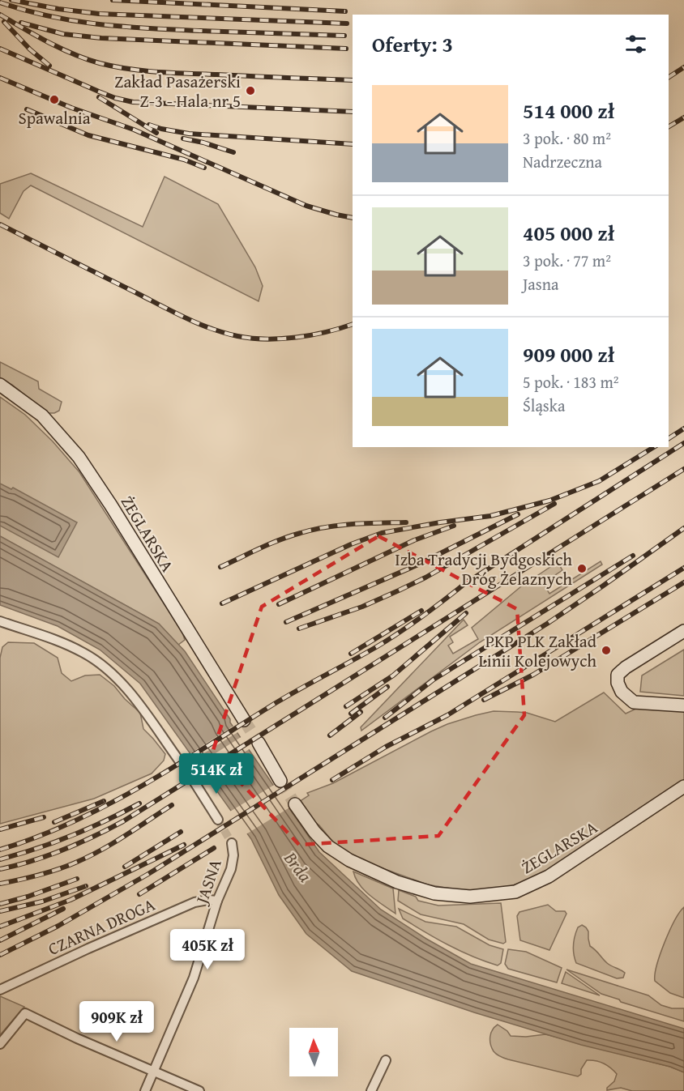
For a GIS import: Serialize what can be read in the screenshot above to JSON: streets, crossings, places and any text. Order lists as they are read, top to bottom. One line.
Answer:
{"streets":{"street":["ŻEGLARSKA","JASNA","CZARNA DROGA"]},"crossings":[["JASNA","CZARNA DROGA"]],"water":["Brda"],"places":["Zakład Pasażerski Z-3 - Hala nr 5","Spawalnia","Izba Tradycji Bydgoskich Dróg Żelaznych","PKP PLK Zakład Linii Kolejowych"],"north":"top","page":{"heading":"Oferty: 3","list":[{"name":"514 000 zł","note":"3 pok. · 80 m² · Nadrzeczna"},{"name":"405 000 zł","note":"3 pok. · 77 m² · Jasna"},{"name":"909 000 zł","note":"5 pok. · 183 m² · Śląska"}],"price":["514K zł","405K zł","909K zł"]}}
